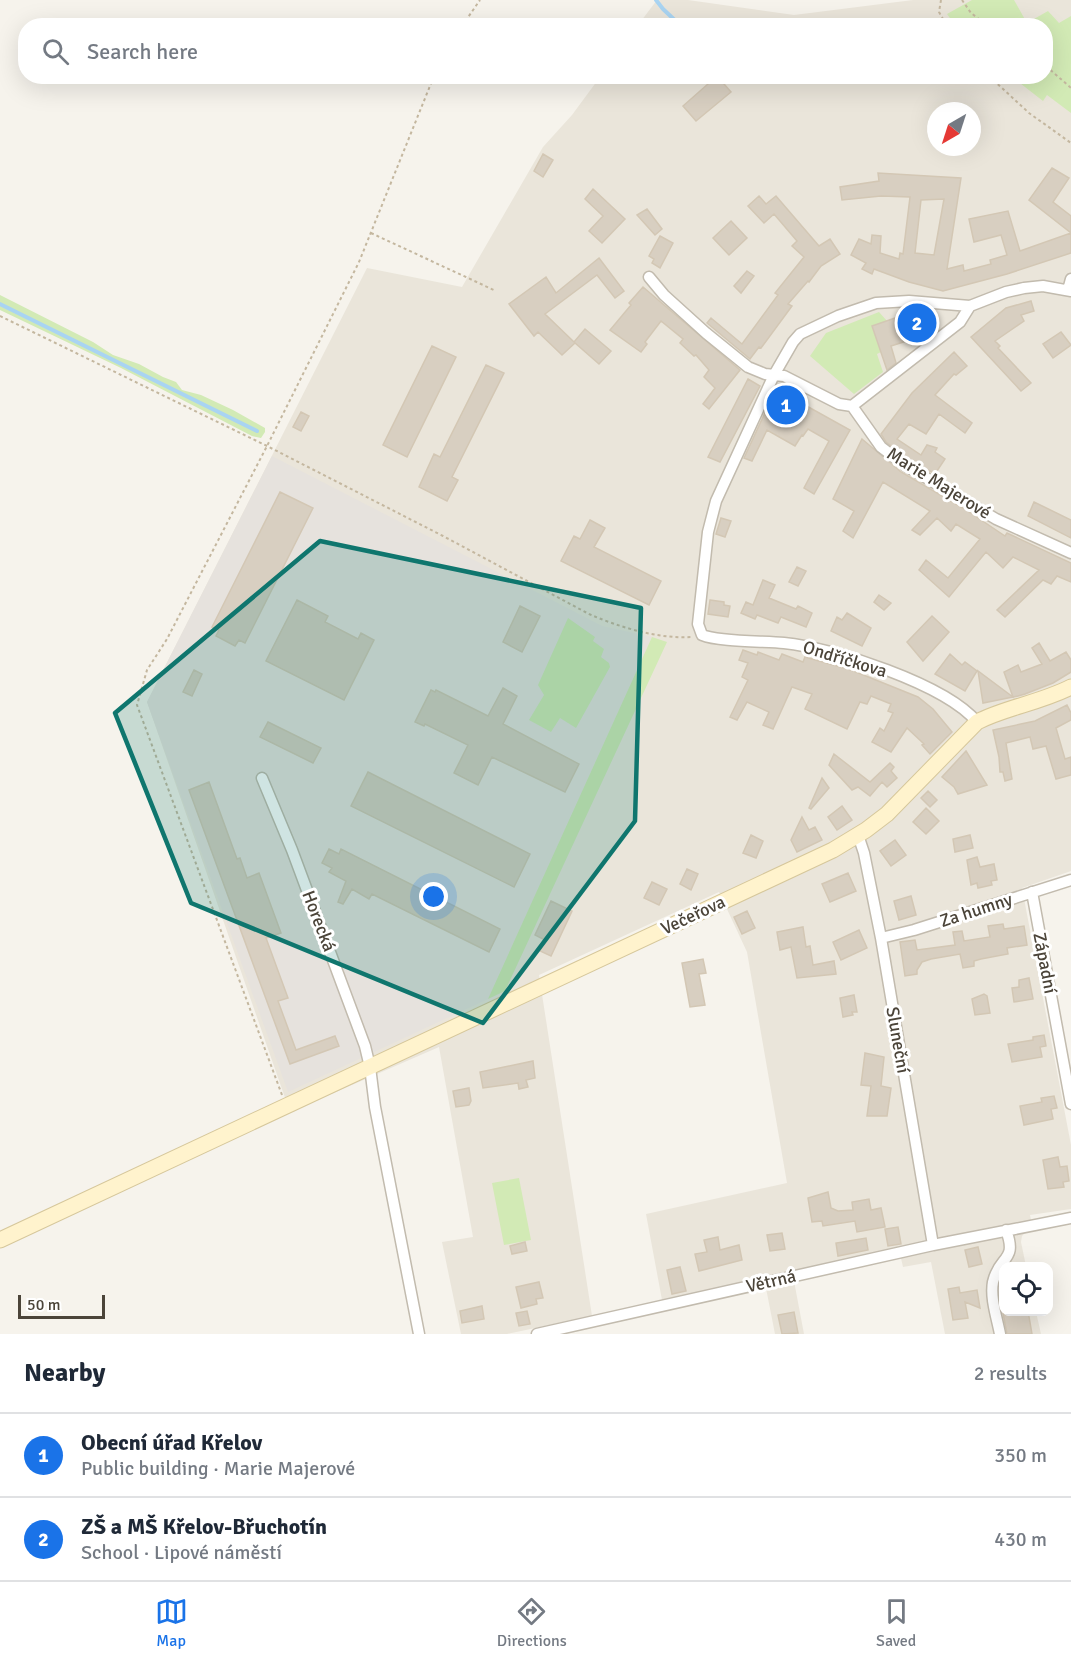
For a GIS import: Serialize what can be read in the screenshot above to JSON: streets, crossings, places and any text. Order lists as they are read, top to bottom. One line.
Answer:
{"streets":{"street":["Marie Majerové","Ondříčkova","Za humny","Večeřova","Horecká","Západní","Sluneční","Větrná"]},"crossings":[["Ondříčkova","Večeřova"],["Za humny","Západní"],["Za humny","Sluneční"],["Večeřova","Horecká"],["Večeřova","Sluneční"],["Sluneční","Větrná"]],"scale_bar":"50 m","north":"bottom left","page":{"search":"Search here","pins":["2","1"],"scale":"50 m","heading":["Nearby","2 results"],"list":[{"mark":"1","name":"Obecní úřad Křelov","note":"Public building · Marie Majerové","value":"350 m"},{"mark":"2","name":"ZŠ a MŠ Křelov-Břuchotín","note":"School · Lipové náměstí","value":"430 m"}],"nav":["Map","Directions","Saved"]}}
